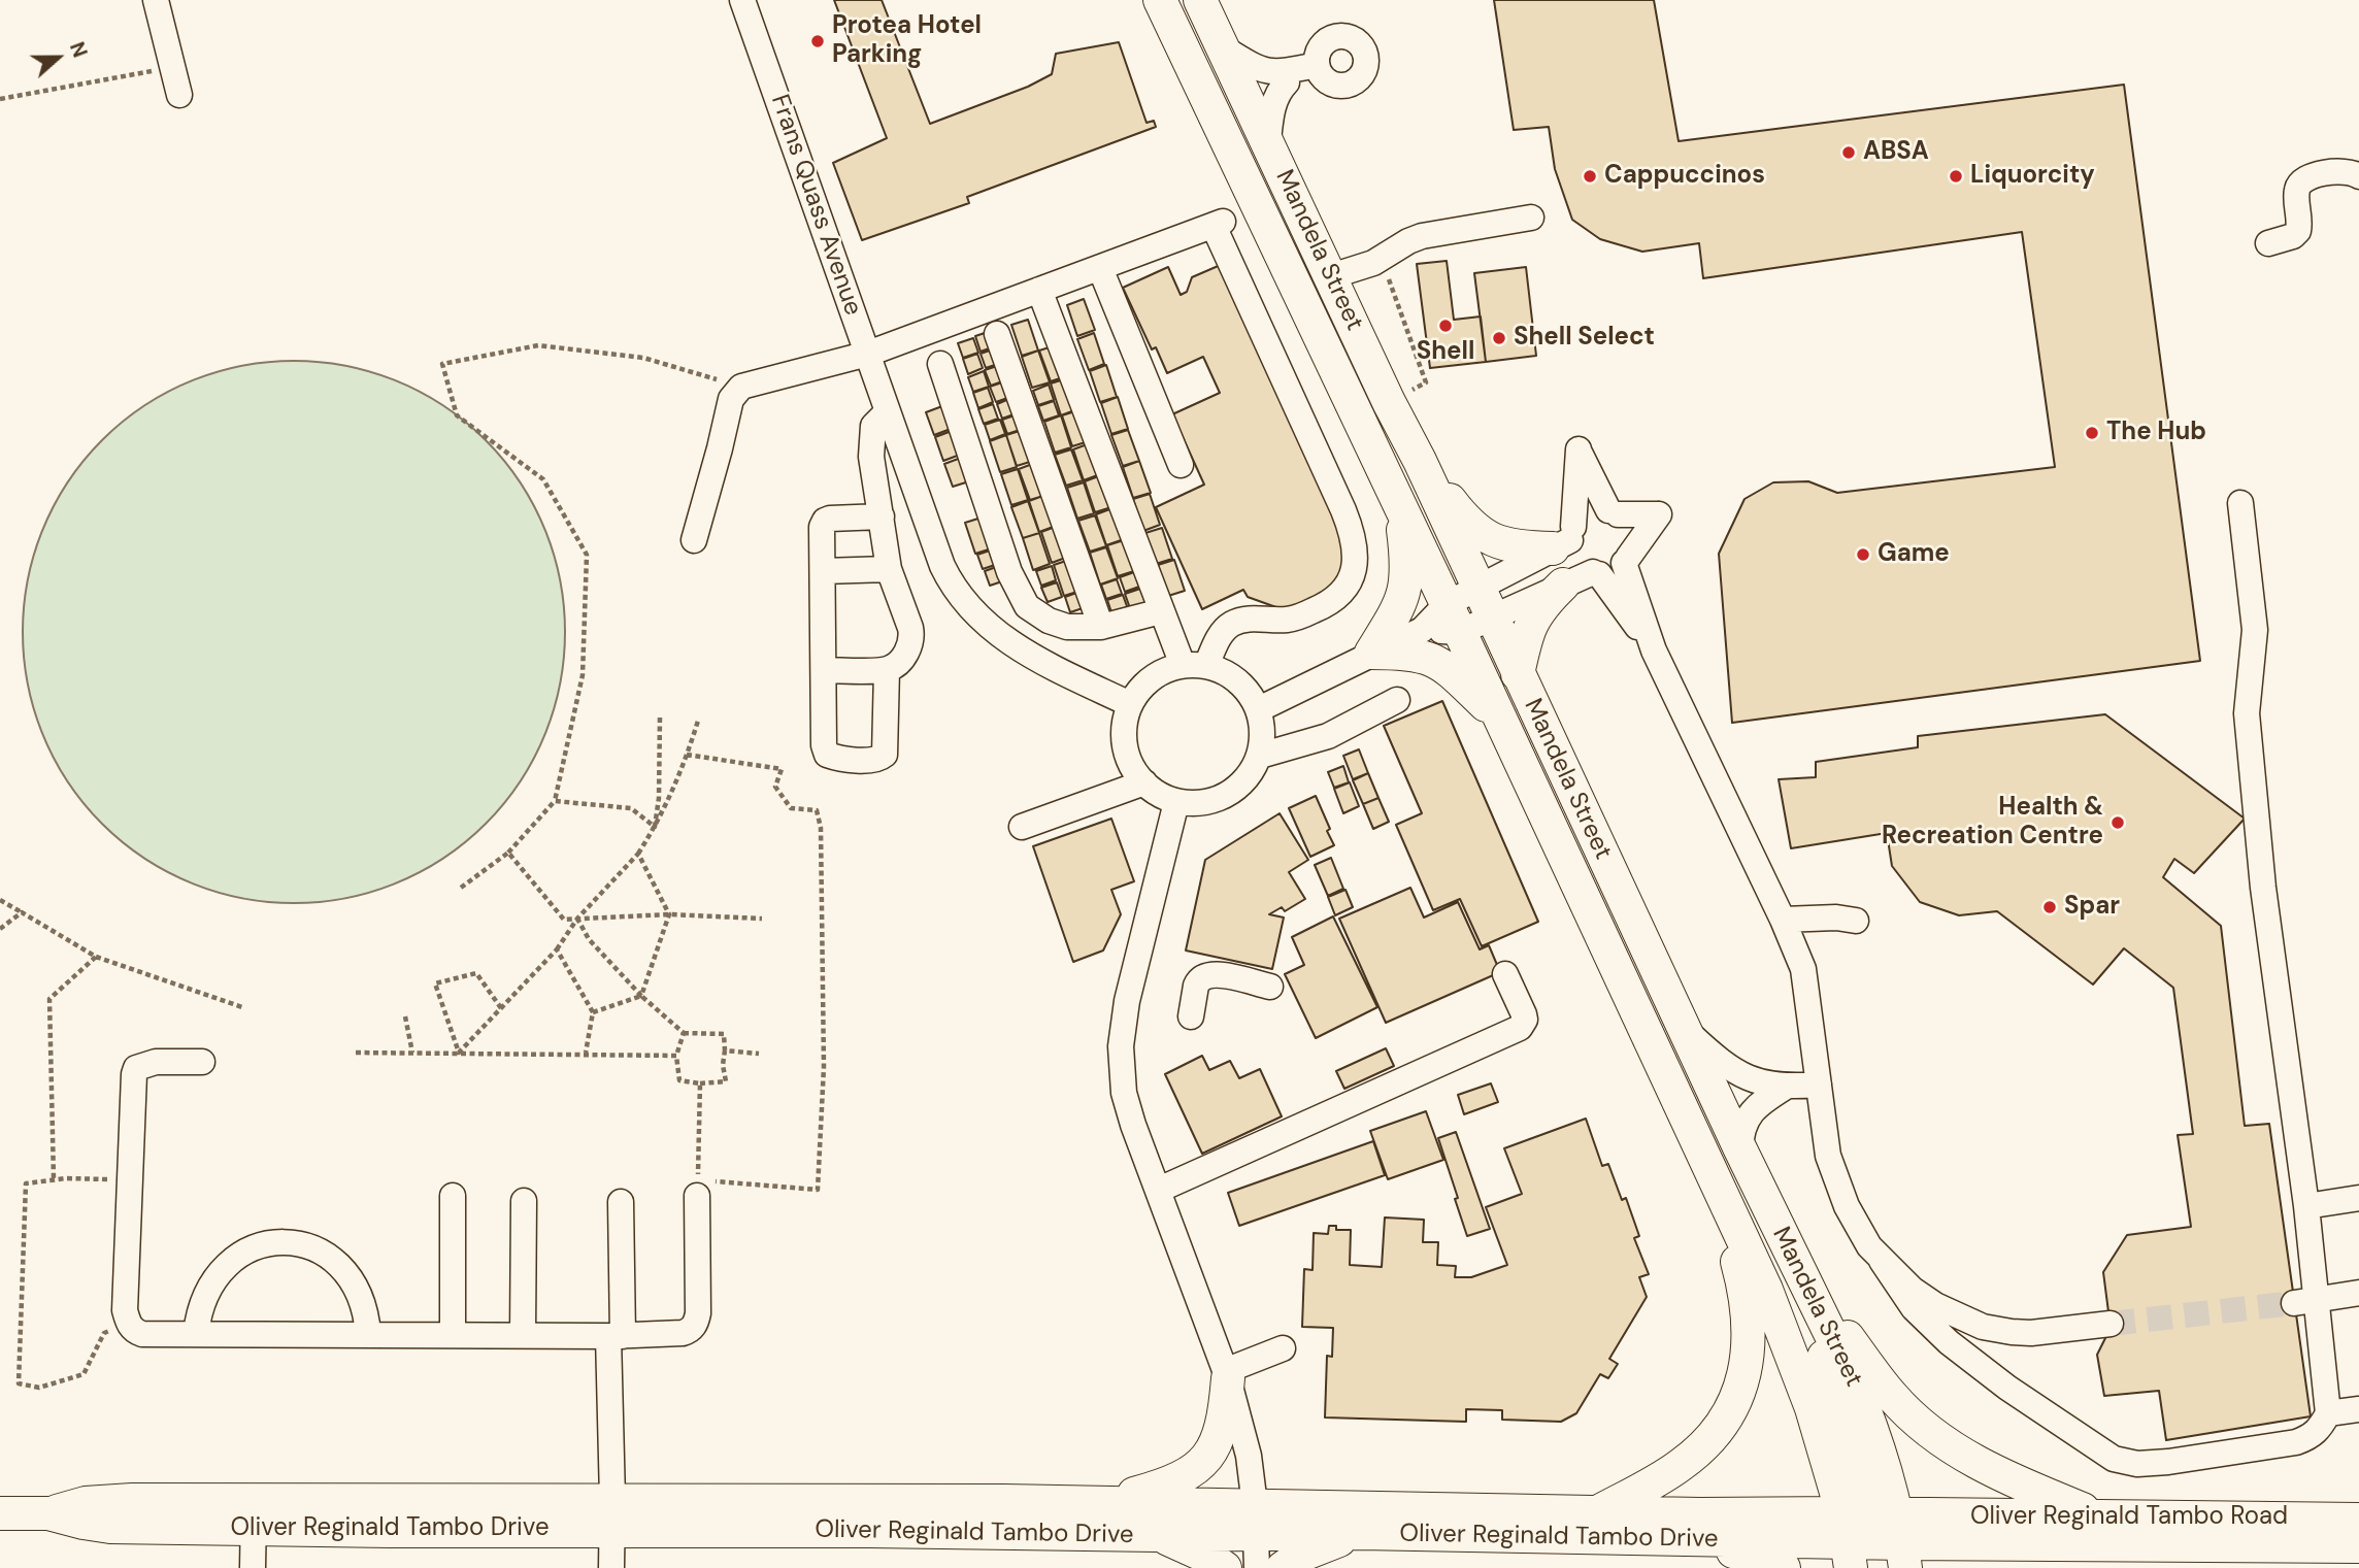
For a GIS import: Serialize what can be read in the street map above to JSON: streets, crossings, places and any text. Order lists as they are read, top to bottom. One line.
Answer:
{"streets":{"main road":["Mandela Street","Oliver Reginald Tambo Road","Oliver Reginald Tambo Drive"],"street":["Frans Quass Avenue"]},"crossings":[["Mandela Street","Oliver Reginald Tambo Road"],["Mandela Street","Oliver Reginald Tambo Drive"],["Oliver Reginald Tambo Road","Oliver Reginald Tambo Drive"]],"places":["Protea Hotel Parking","ABSA","Cappuccinos","Liquorcity","Shell","Shell Select","The Hub","Game","Health & Recreation Centre","Spar"],"north":"right"}
